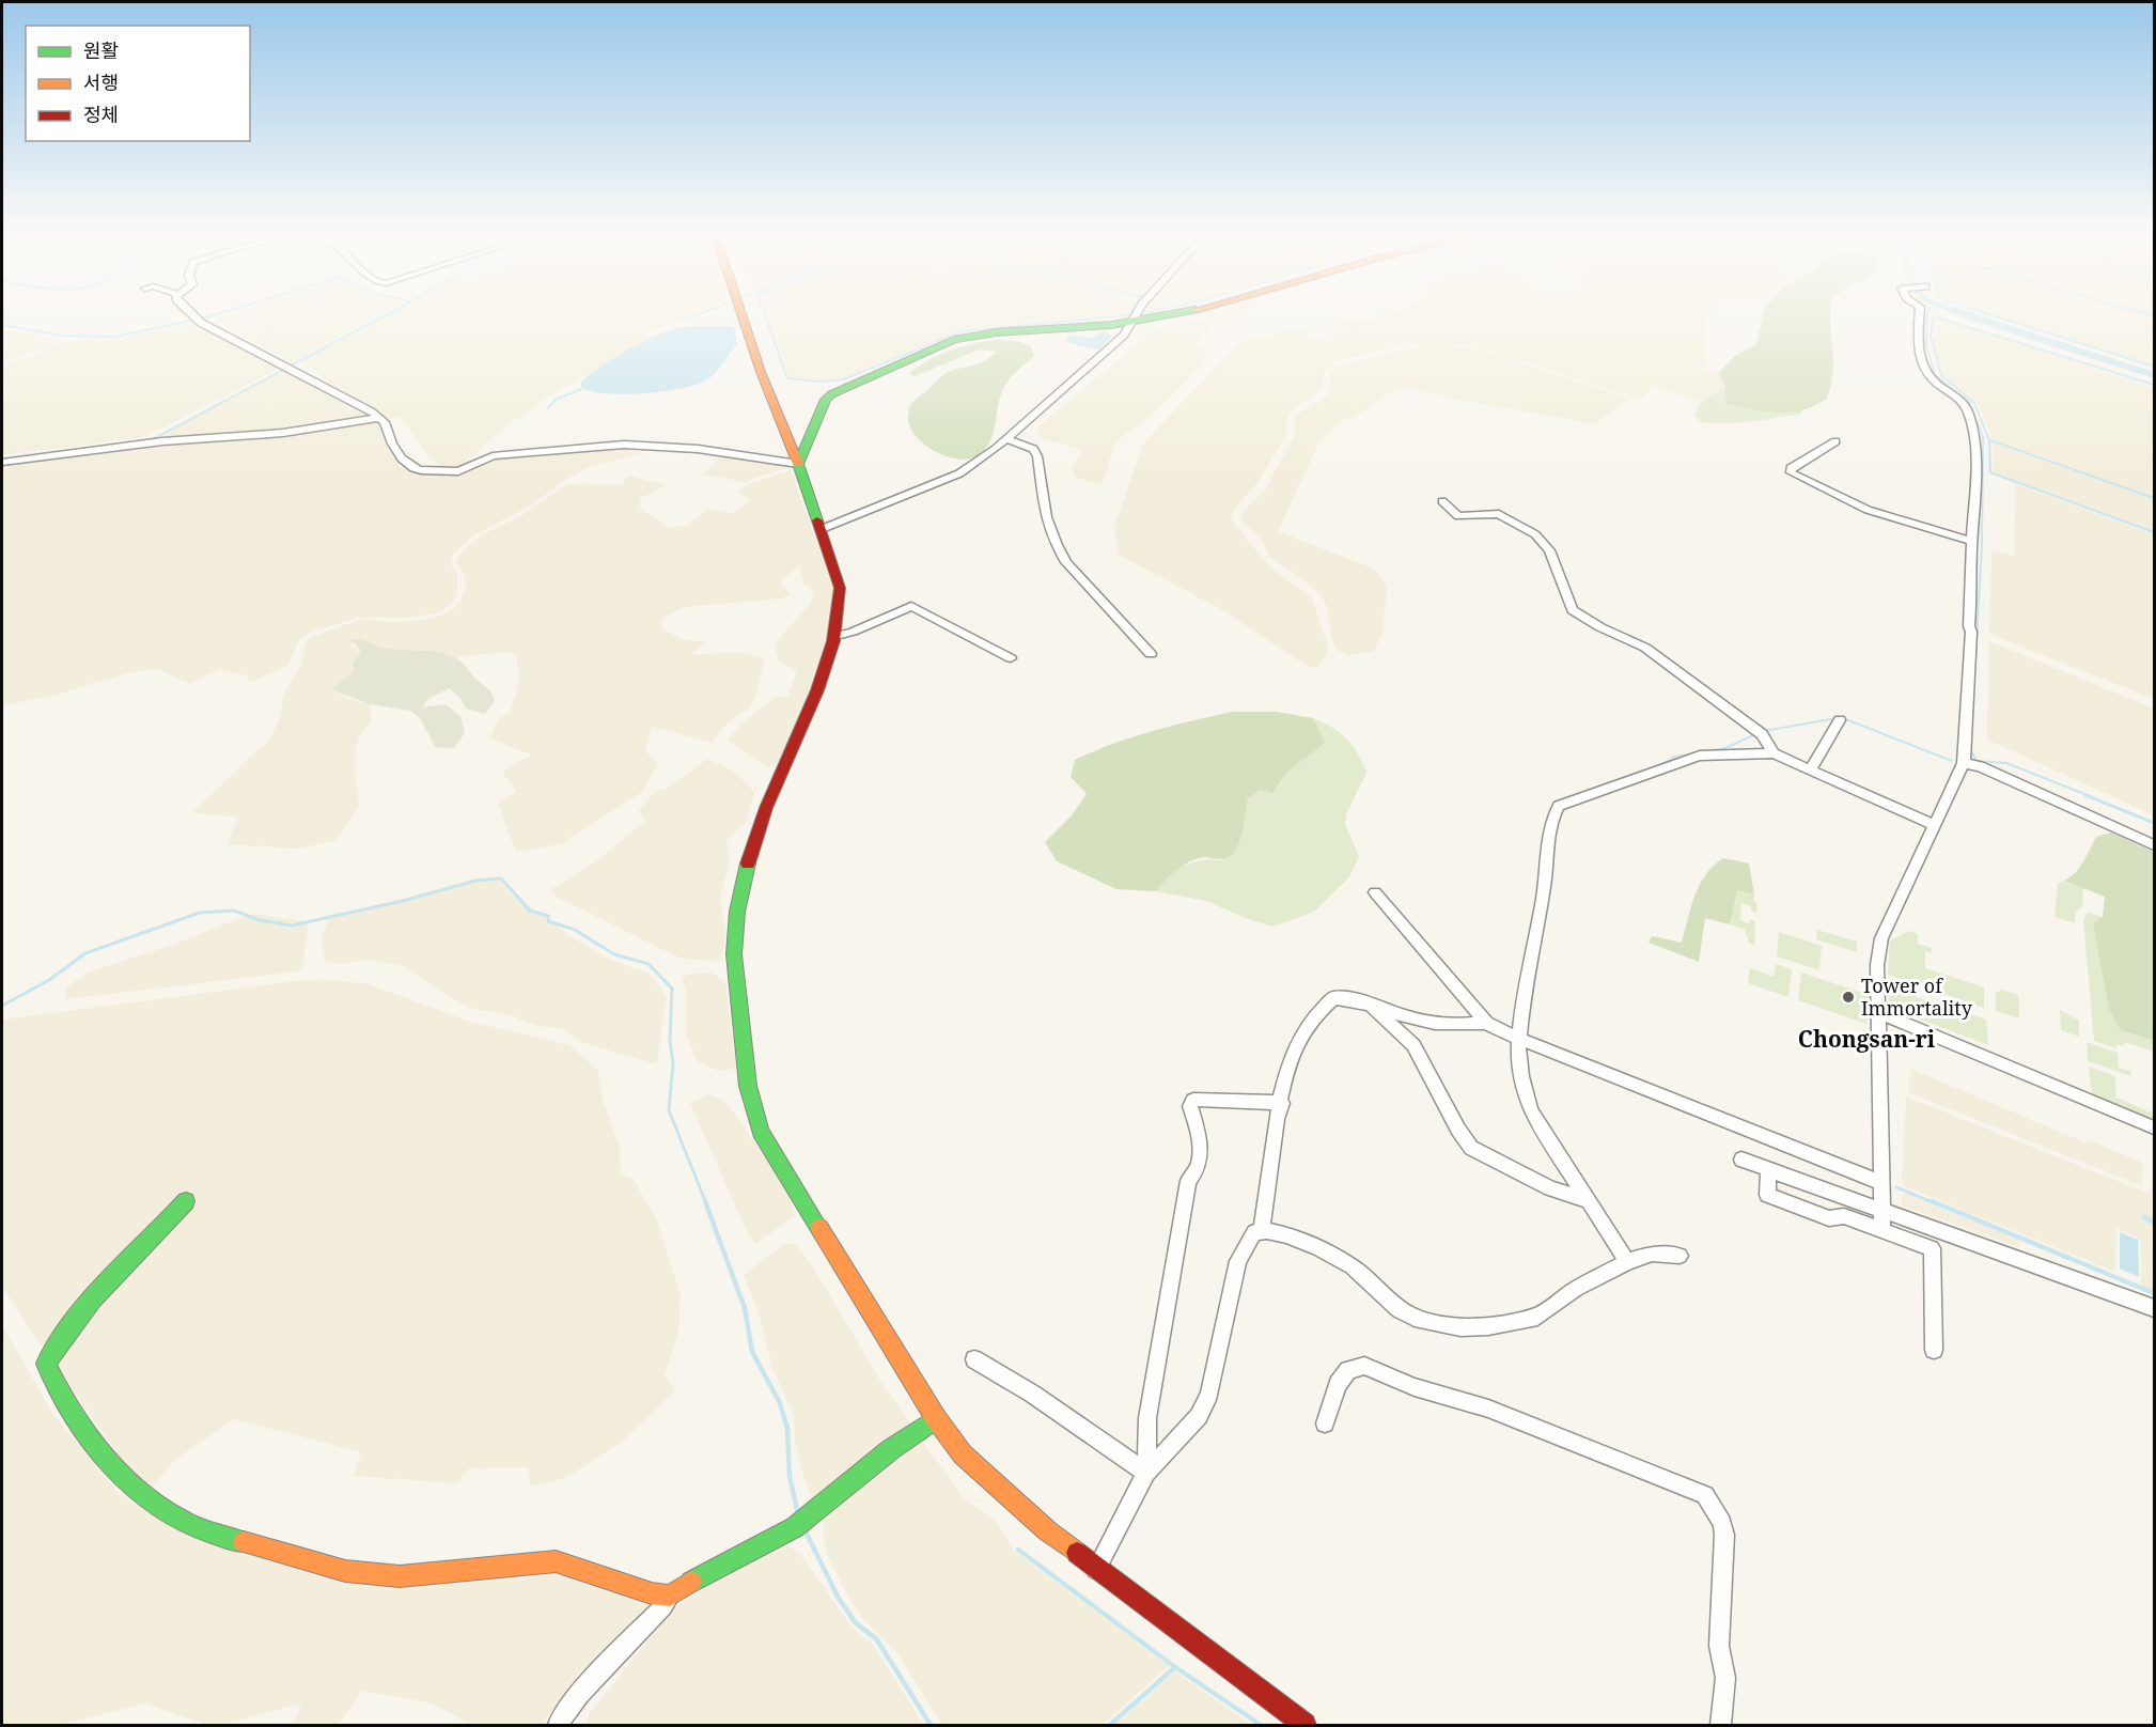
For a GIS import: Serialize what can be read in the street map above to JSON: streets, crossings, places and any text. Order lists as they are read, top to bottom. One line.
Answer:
{"districts":["Chongsan-ri"],"places":["Tower of Immortality"],"legend":["원활","서행","정체"]}
